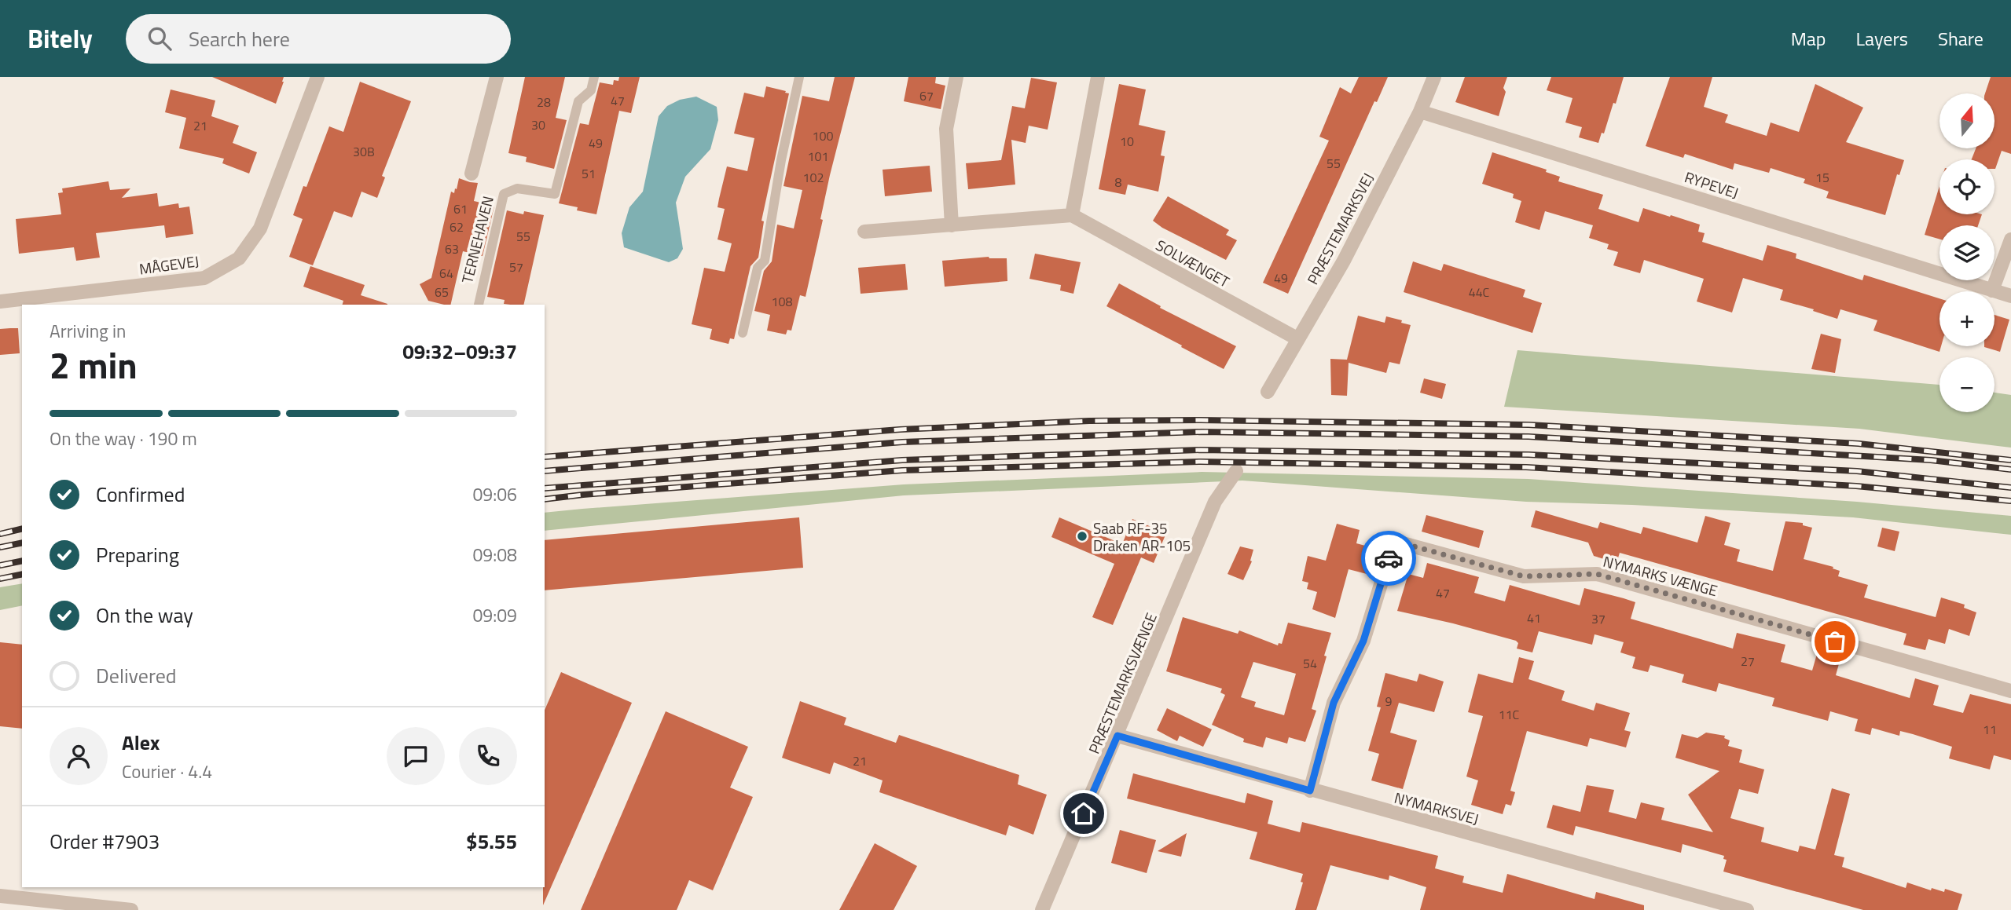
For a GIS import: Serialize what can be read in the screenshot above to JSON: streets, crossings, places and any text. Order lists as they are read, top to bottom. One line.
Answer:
{"streets":{"street":["RYPEVEJ","PRÆSTEMARKSVEJ","TERNEHAVEN","SOLVÆNGET","MÅGEVEJ","NYMARKS VÆNGE","PRÆSTEMARKSVÆNGE","NYMARKSVEJ"]},"crossings":[["RYPEVEJ","PRÆSTEMARKSVEJ"],["PRÆSTEMARKSVEJ","SOLVÆNGET"],["NYMARKS VÆNGE","NYMARKSVEJ"],["PRÆSTEMARKSVÆNGE","NYMARKSVEJ"]],"places":["Saab RF-35 Draken AR-105"],"house_numbers":["67","47","28","30","21","100","10","49","30B","101","55","51","102","15","8","61","62","55","63","57","64","49","65","44C","108","47","41","37","27","54","9","11C","11","21"],"north":"top","page":{"header":"Bitely","search":"Search here","nav":["Map","Layers","Share"],"map_buttons":["+","−"],"heading":["2 min","Arriving in","09:32–09:37"],"panel":["Alex","Courier · 4.4","Order #7903","$5.55"],"bar":"On the way · 190 m","list":[["Confirmed","09:06"],["Preparing","09:08"],["On the way","09:09"],"Delivered"]}}
